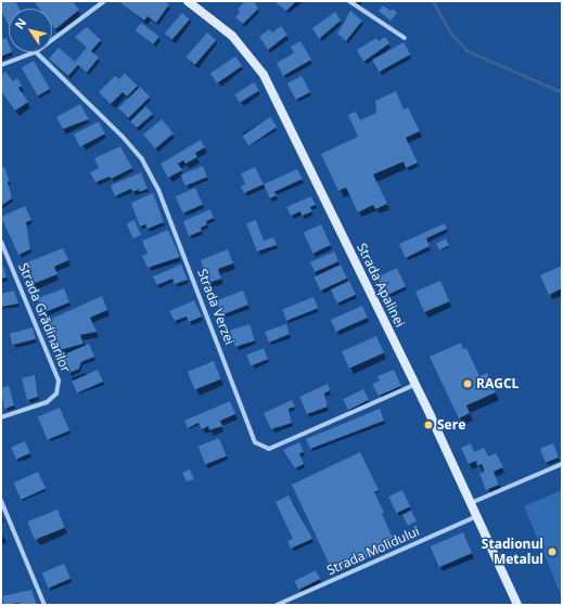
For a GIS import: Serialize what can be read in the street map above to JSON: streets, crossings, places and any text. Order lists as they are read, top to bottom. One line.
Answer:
{"streets":{"street":["Strada Apalinei","Strada Verzei","Strada Grădinarilor","Strada Molidului"]},"crossings":[["Strada Apalinei","Strada Verzei"],["Strada Apalinei","Strada Molidului"]],"places":["RAGCL","Sere","Stadionul Metalul"],"north":"top left"}
